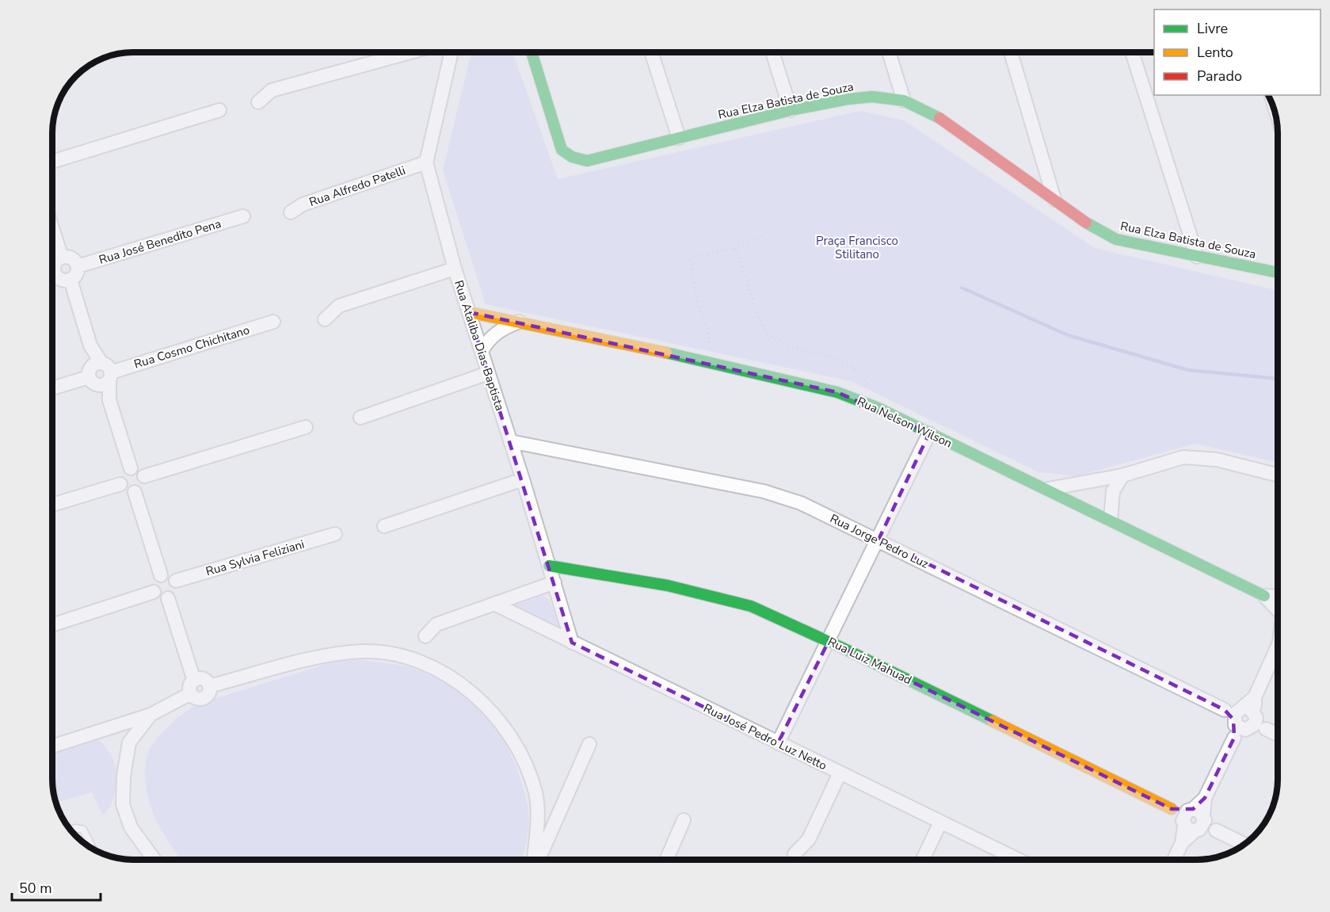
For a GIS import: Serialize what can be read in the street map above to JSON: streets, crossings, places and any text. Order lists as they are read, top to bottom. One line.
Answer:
{"streets":{"street":["Rua Elza Batista de Souza","Rua Alfredo Patelli","Rua José Benedito Pena","Rua Ataliba Dias Baptista","Rua Cosmo Chichitano","Rua Nelson Wilson","Rua Jorge Pedro Luz","Rua Sylvia Feliziani","Rua Luiz Mahuad","Rua José Pedro Luz Netto"]},"crossings":[["Rua Alfredo Patelli","Rua Ataliba Dias Baptista"],["Rua Ataliba Dias Baptista","Rua Nelson Wilson"],["Rua Ataliba Dias Baptista","Rua Jorge Pedro Luz"],["Rua Ataliba Dias Baptista","Rua Luiz Mahuad"],["Rua Ataliba Dias Baptista","Rua José Pedro Luz Netto"]],"parks":["Praça Francisco Stilitano"],"legend":["Livre","Lento","Parado"],"scale_bar":"50 m"}
